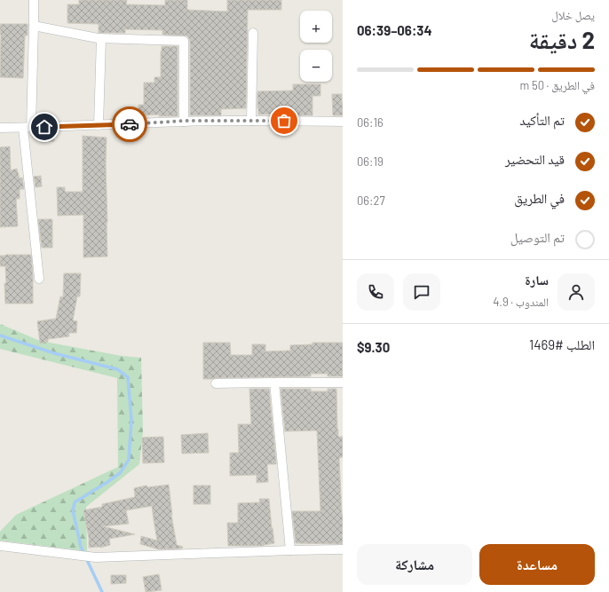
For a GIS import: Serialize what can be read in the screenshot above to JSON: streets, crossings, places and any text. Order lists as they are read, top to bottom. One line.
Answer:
{"page":{"heading":["2 دقيقة","يصل خلال","06:34–06:39"],"panel":["سارة","المندوب · 4.9","الطلب #1469","$9.30"],"map_buttons":["+","−"],"bar":"في الطريق · 50 m","list":[["تم التأكيد","06:16"],["قيد التحضير","06:19"],["في الطريق","06:27"],"تم التوصيل"],"buttons":["مساعدة","مشاركة"]}}
